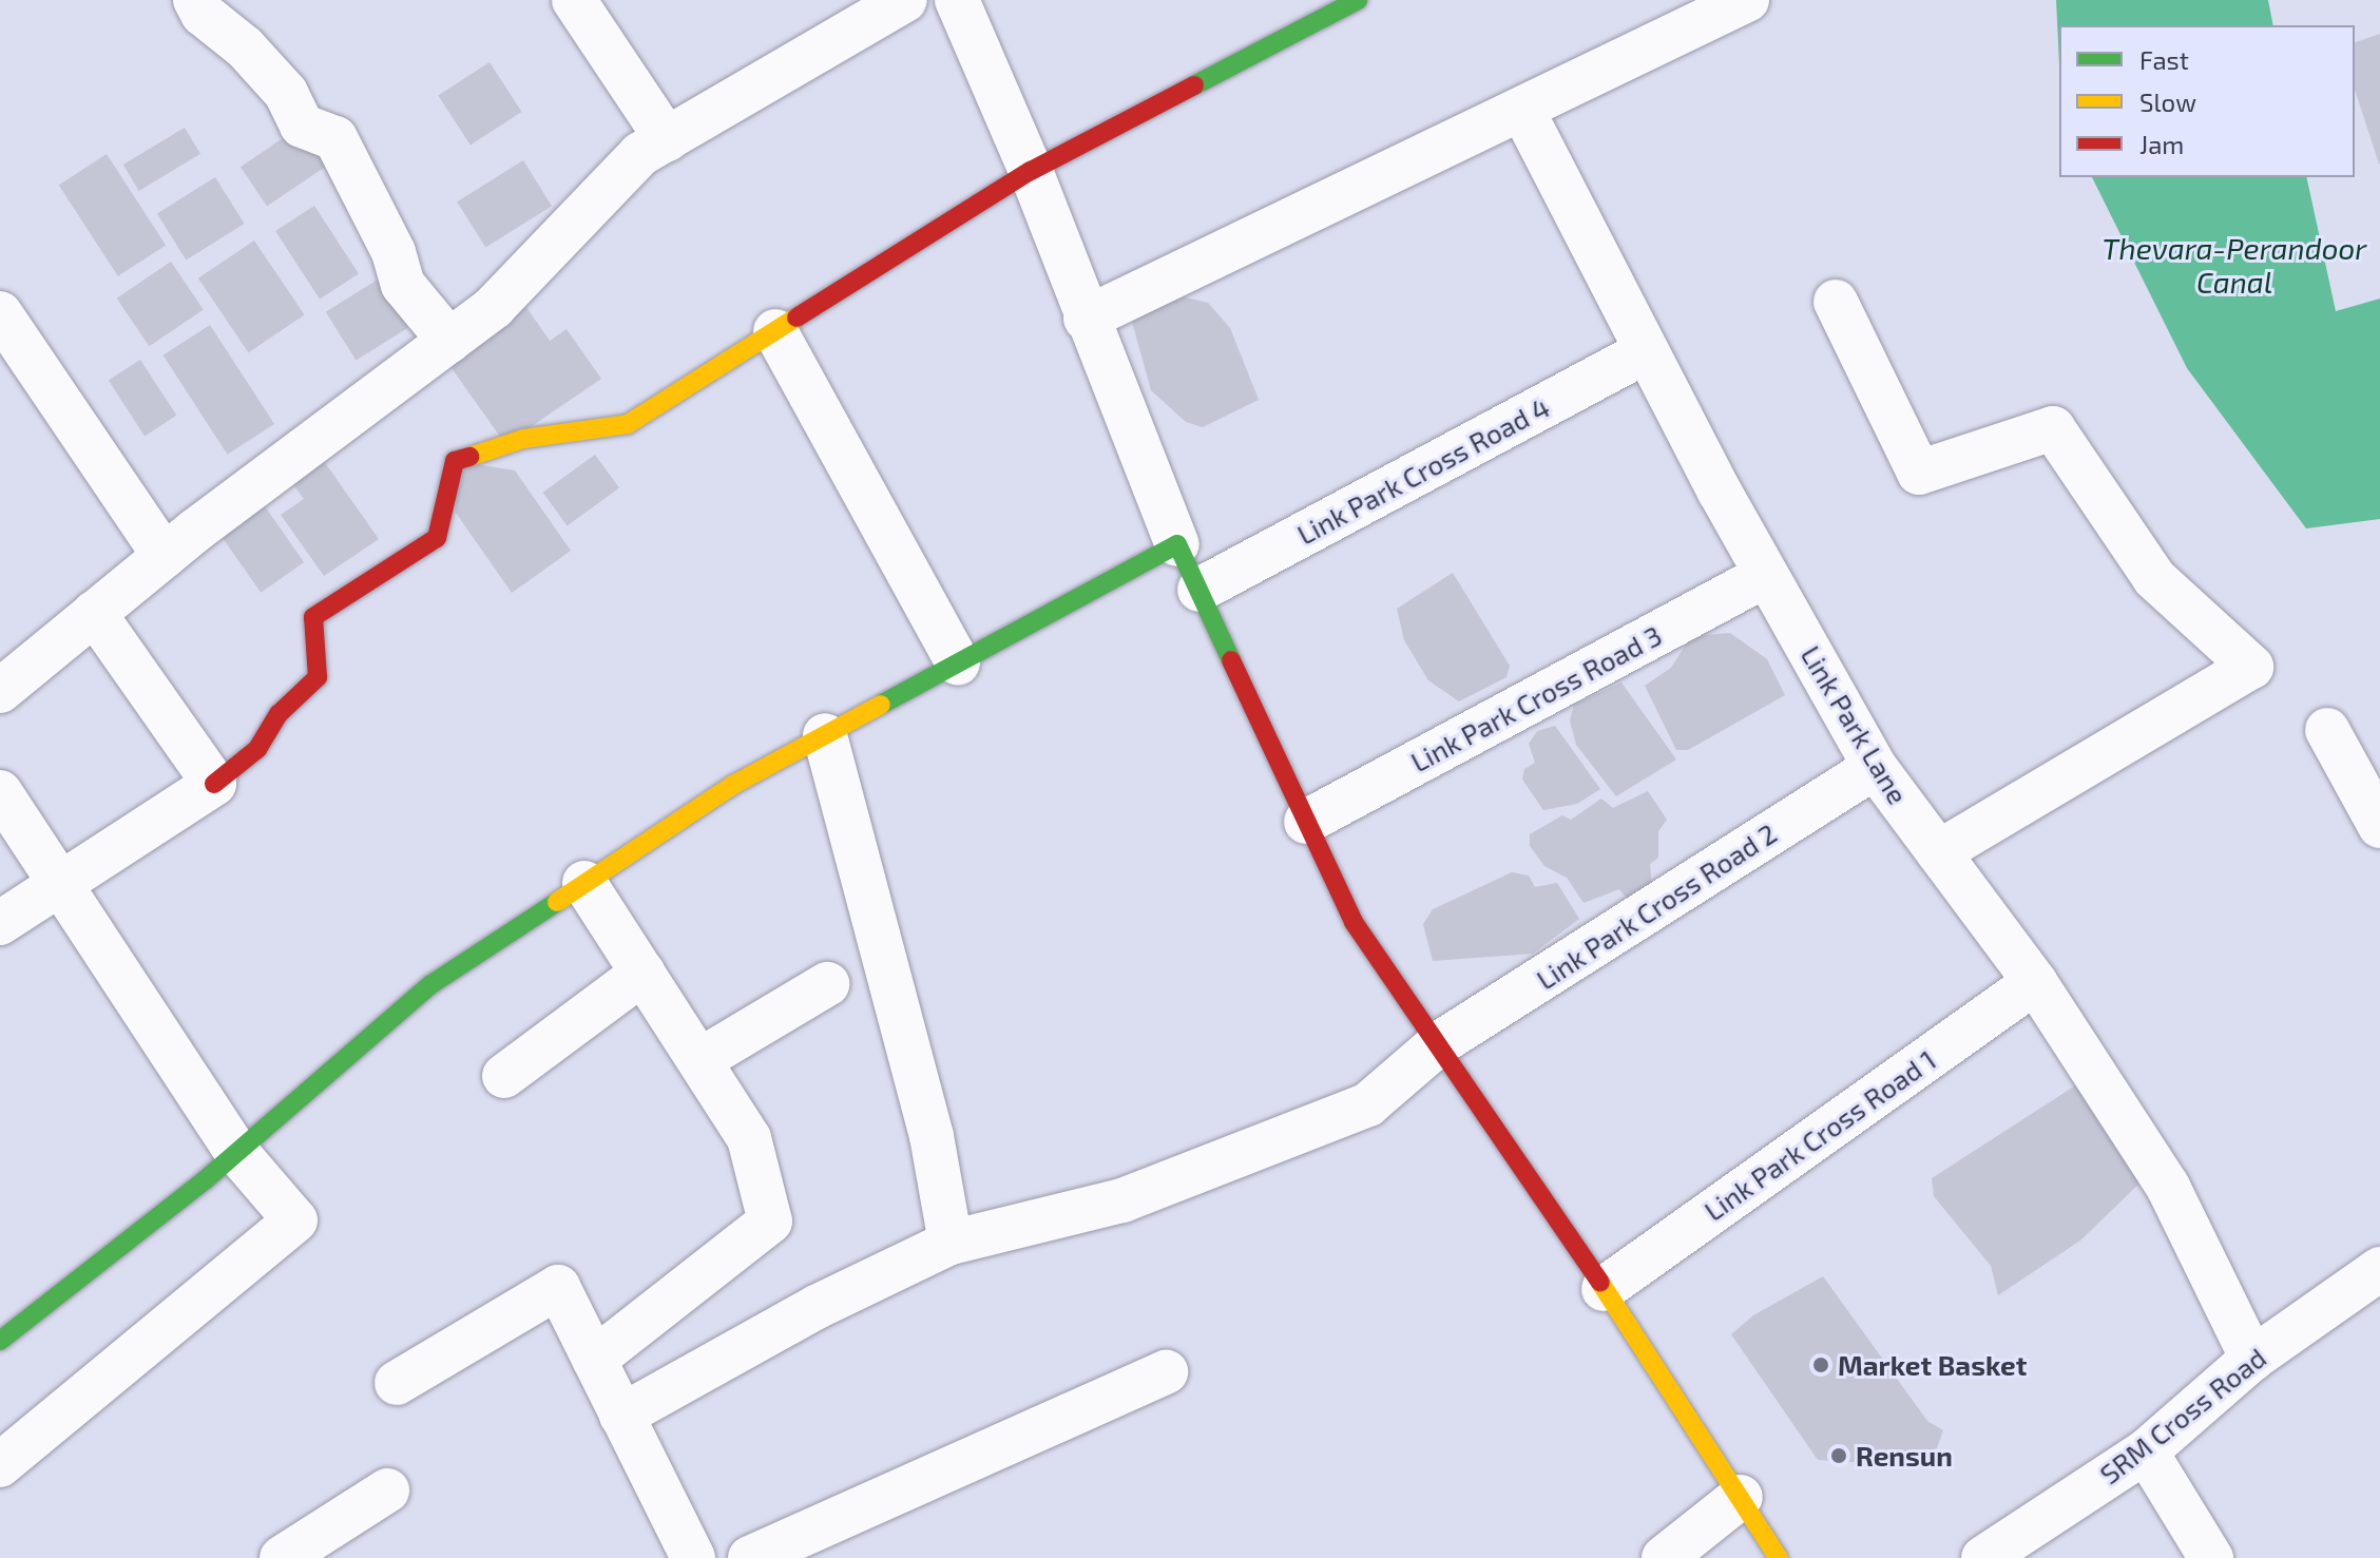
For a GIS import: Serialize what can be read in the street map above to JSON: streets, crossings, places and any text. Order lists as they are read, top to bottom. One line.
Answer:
{"streets":{"street":["Link Park Cross Road 4","Link Park Cross Road 3","Link Park Lane","Link Park Cross Road 2","Link Park Cross Road 1","SRM Cross Road"]},"crossings":[["Link Park Cross Road 4","Link Park Lane"],["Link Park Cross Road 3","Link Park Lane"],["Link Park Lane","Link Park Cross Road 2"],["Link Park Lane","Link Park Cross Road 1"],["Link Park Lane","SRM Cross Road"]],"water":["Thevara-Perandoor Canal"],"places":["Market Basket","Rensun"],"legend":["Fast","Slow","Jam"]}
